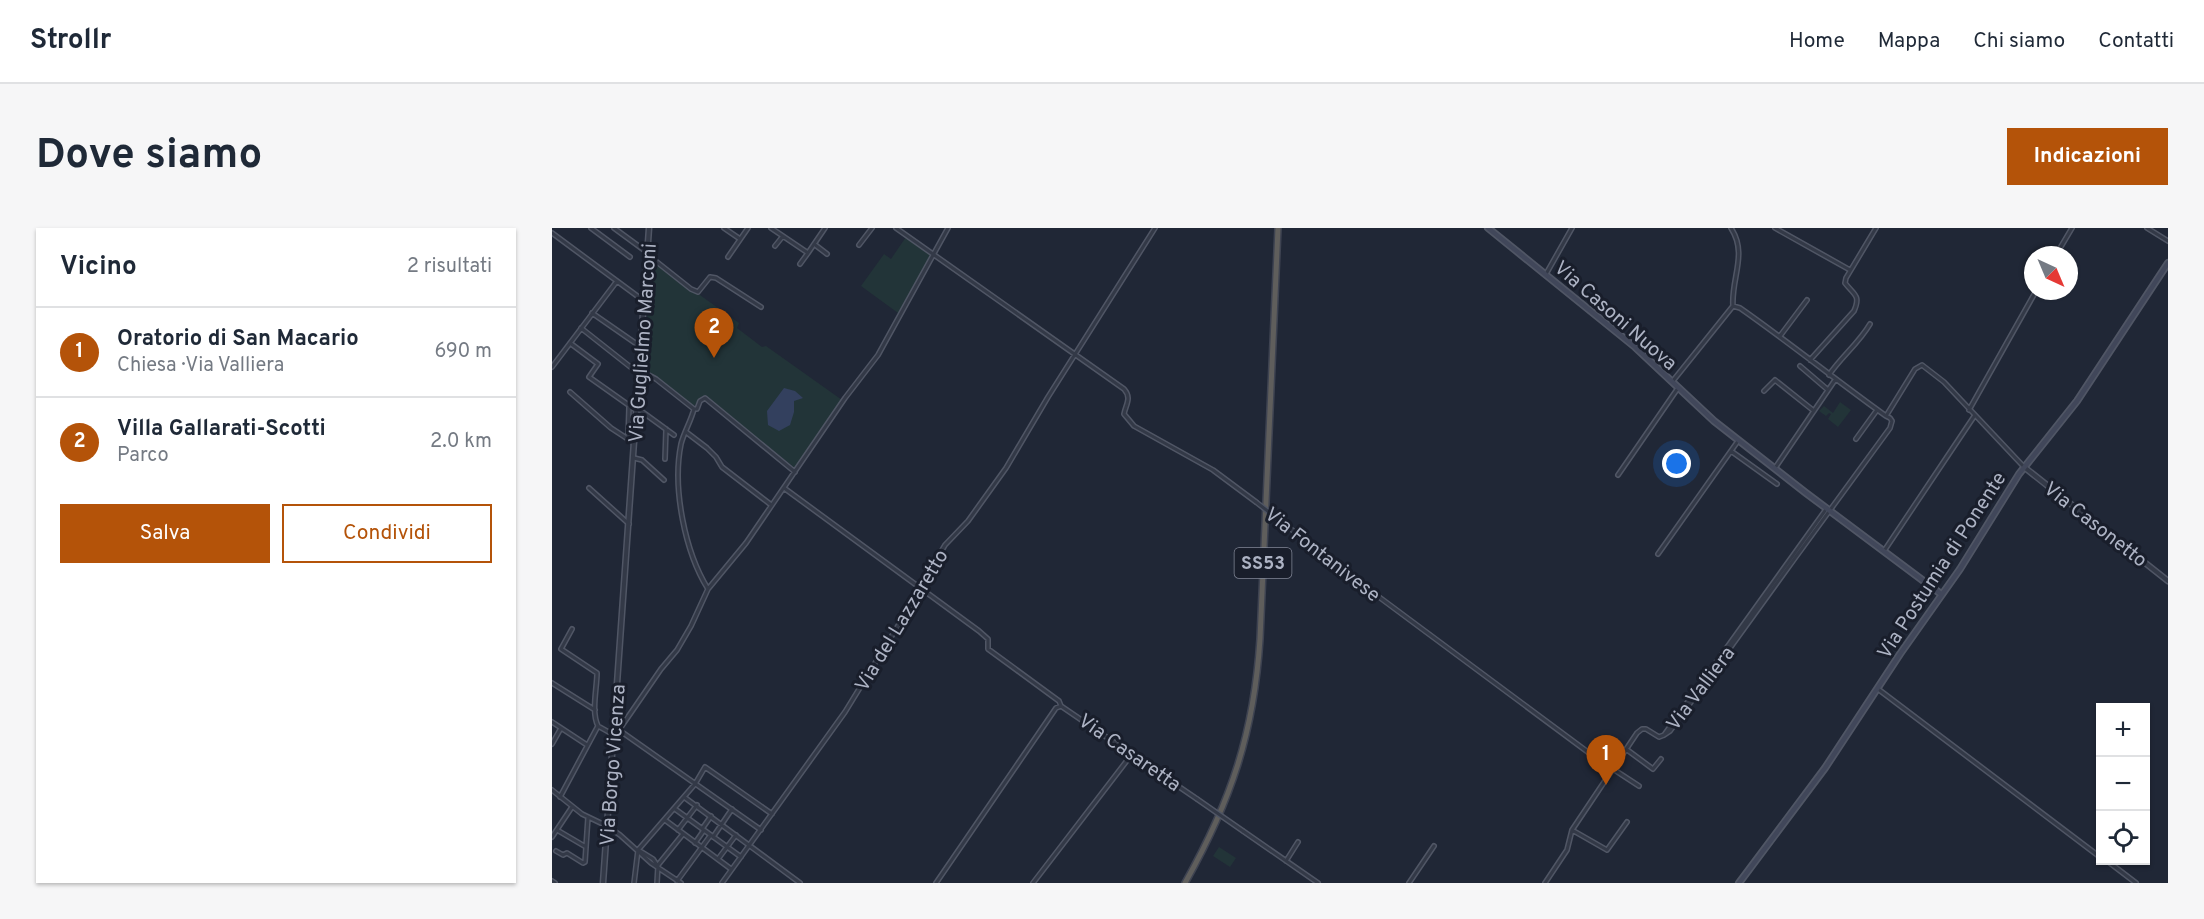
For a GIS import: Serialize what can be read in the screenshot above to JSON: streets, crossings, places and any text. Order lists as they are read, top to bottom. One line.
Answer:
{"streets":{"highway":["SS53"],"main road":["Via Casoni Nuova","Via Postumia di Ponente"],"street":["Via Guglielmo Marconi","Via Casonetto","Via Fontanivese","Via del Lazzaretto","Via Valliera","Via Casaretta","Via Borgo Vicenza"]},"crossings":[["Via Casoni Nuova","Via Postumia di Ponente"],["Via Casoni Nuova","Via Valliera"],["Via Guglielmo Marconi","Via Borgo Vicenza"],["Via Casonetto","Via Postumia di Ponente"],["Via Fontanivese","Via del Lazzaretto"]],"north":"bottom right","page":{"header":"Strollr","nav":["Home","Mappa","Chi siamo","Contatti"],"buttons":["Indicazioni",["Salva","Condividi"]],"title":"Dove siamo","heading":["Vicino","2 risultati"],"list":[{"mark":"1","name":"Oratorio di San Macario","note":"Chiesa · Via Valliera","value":"690 m"},{"mark":"2","name":"Villa Gallarati-Scotti","note":"Parco","value":"2.0 km"}],"pins":["2","1"],"map_buttons":["+","−"]}}
